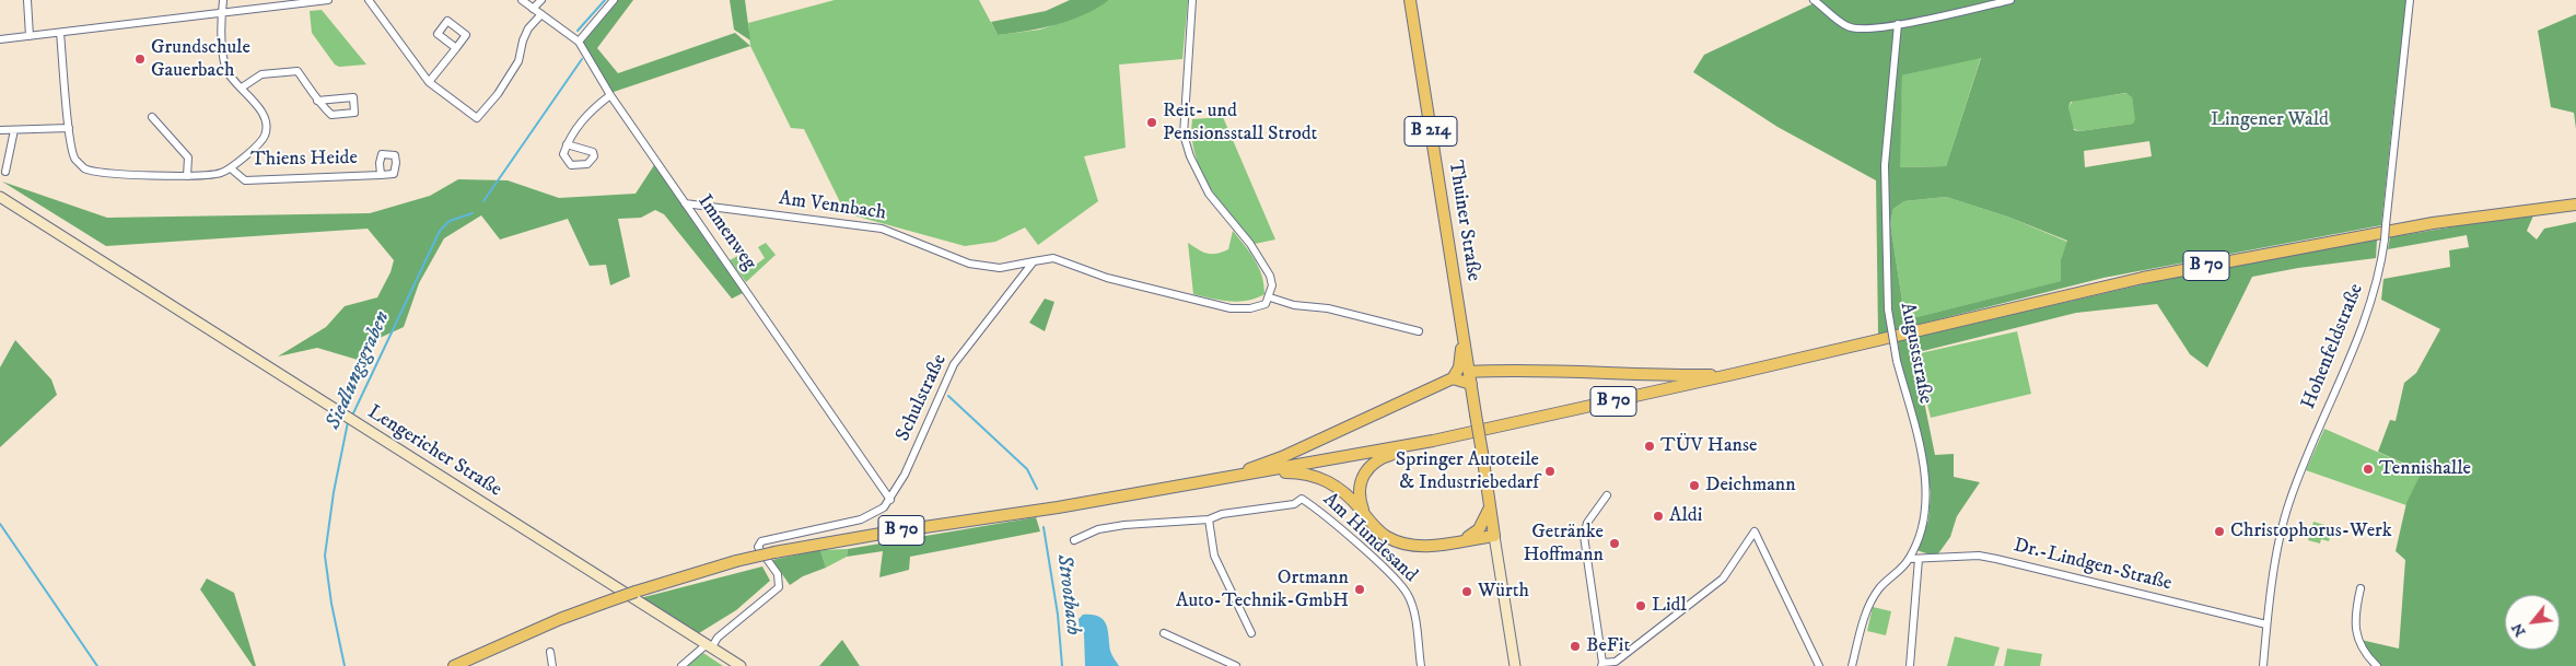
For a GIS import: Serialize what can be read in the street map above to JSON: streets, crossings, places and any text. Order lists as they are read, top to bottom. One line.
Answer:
{"streets":{"main road":["B 214","Thuiner Straße","B 70","Lengericher Straße"],"street":["Thiens Heide","Am Vennbach","Immenweg","Hohenfeldstraße","Auguststraße","Schulstraße","Am Hundesand","Dr.-Lindgen-Straße"]},"crossings":[["B 214","Thuiner Straße"],["Am Vennbach","Immenweg"],["Am Vennbach","Schulstraße"],["Immenweg","Schulstraße"],["Hohenfeldstraße","Dr.-Lindgen-Straße"],["Auguststraße","Dr.-Lindgen-Straße"],["Schulstraße","Lengericher Straße"]],"water":["Siedlungsgraben","Strootbach"],"parks":["Lingener Wald"],"places":["Grundschule Gauerbach","Reit- und Pensionsstall Strodt","TÜV Hanse","Tennishalle","Springer Autoteile & Industriebedarf","Deichmann","Aldi","Christophorus-Werk","Getränke Hoffmann","Ortmann Auto-Technik-GmbH","Würth","Lidl","BeFit"],"north":"bottom left"}
